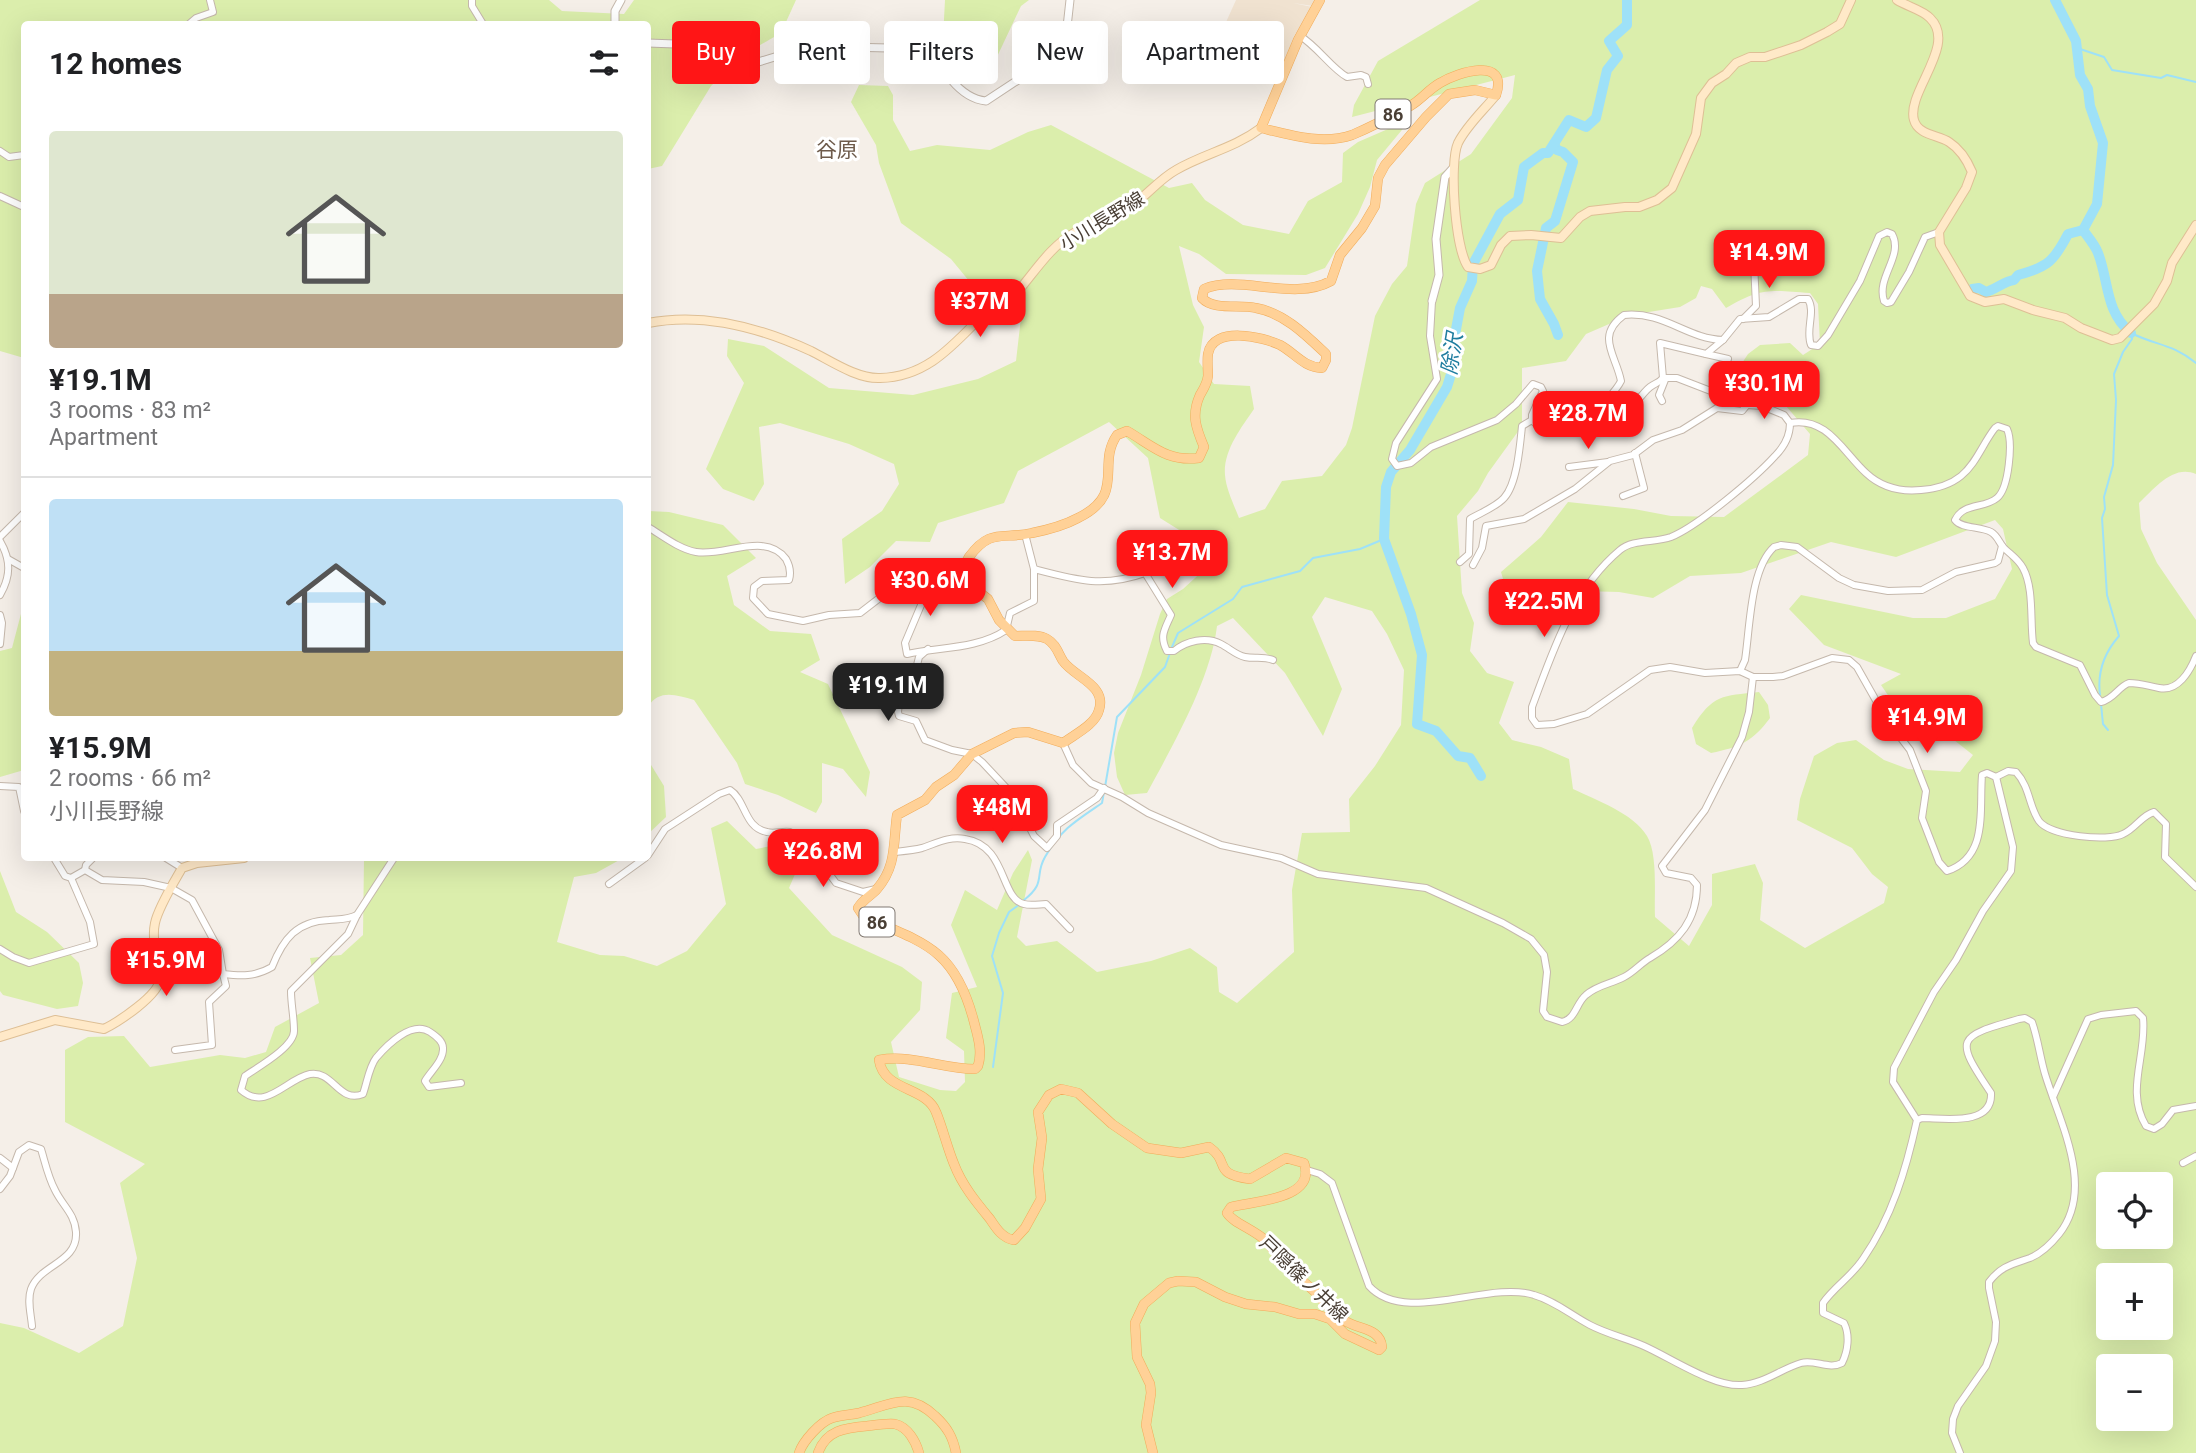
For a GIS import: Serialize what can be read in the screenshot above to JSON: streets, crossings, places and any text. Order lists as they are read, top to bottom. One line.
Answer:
{"streets":{"main road":["86","小川長野線","戸隠篠ノ井線"]},"crossings":[["86","小川長野線"],["86","戸隠篠ノ井線"]],"districts":["谷原"],"water":["除沢"],"page":{"chip":["Buy","Rent","Filters","New","Apartment"],"heading":"12 homes","list":[{"name":"¥19.1M","note":"3 rooms · 83 m² · Apartment"},{"name":"¥15.9M","note":"2 rooms · 66 m² · 小川長野線"}],"price":["¥14.9M","¥37M","¥30.1M","¥28.7M","¥13.7M","¥30.6M","¥22.5M","¥19.1M","¥14.9M","¥48M","¥26.8M","¥15.9M"],"map_buttons":["+","−"]}}
